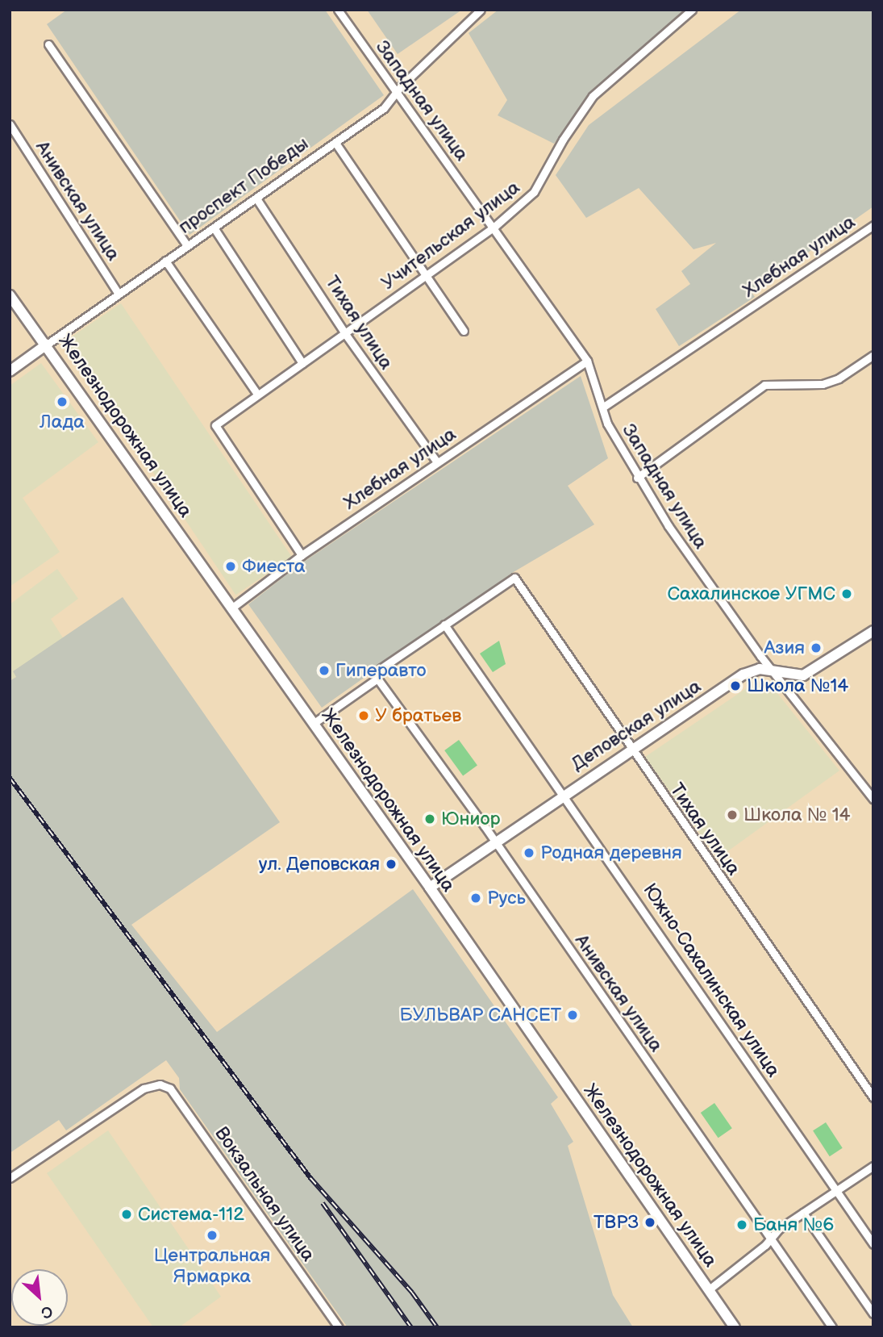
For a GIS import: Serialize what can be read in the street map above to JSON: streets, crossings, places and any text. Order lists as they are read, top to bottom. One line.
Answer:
{"streets":{"main road":["проспект Победы","Железнодорожная улица","Деповская улица"],"street":["Западная улица","Анивская улица","Учительская улица","Хлебная улица","Тихая улица","Южно-Сахалинская улица","Вокзальная улица"]},"crossings":[["Западная улица","проспект Победы"],["Западная улица","Учительская улица"],["Западная улица","Хлебная улица"],["Западная улица","Деповская улица"],["проспект Победы","Анивская улица"],["проспект Победы","Тихая улица"],["проспект Победы","Железнодорожная улица"],["Анивская улица","Деповская улица"],["Учительская улица","Хлебная улица"],["Учительская улица","Тихая улица"],["Хлебная улица","Тихая улица"],["Хлебная улица","Железнодорожная улица"],["Тихая улица","Деповская улица"],["Тихая улица","Южно-Сахалинская улица"],["Железнодорожная улица","Деповская улица"],["Деповская улица","Южно-Сахалинская улица"]],"places":["Лада","Фиеста","Сахалинское УГМС","Азия","Гиперавто","Школа №14","У братьев","Школа № 14","Юниор","Родная деревня","ул. Деповская","Русь","БУЛЬВАР САНСЕТ","Система-112","ТВРЗ","Баня №6","Центральная Ярмарка"],"north":"bottom right"}
